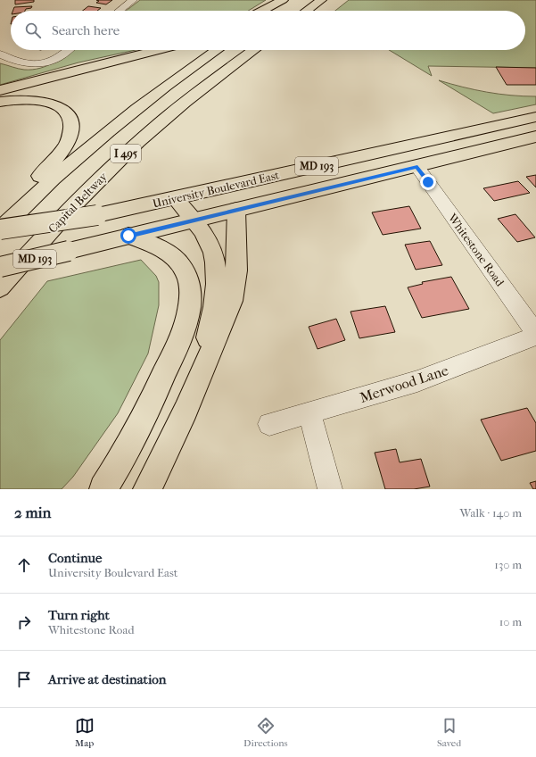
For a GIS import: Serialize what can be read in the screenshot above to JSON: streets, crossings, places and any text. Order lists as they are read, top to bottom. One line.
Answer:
{"streets":{"main road":["I 495","MD 193","University Boulevard East","Capital Beltway"],"street":["Whitestone Road","Merwood Lane"]},"crossings":[["MD 193","Capital Beltway"],["MD 193","Whitestone Road"]],"page":{"search":"Search here","heading":["2 min","Walk · 140 m"],"list":[["Continue","University Boulevard East","130 m"],["Turn right","Whitestone Road","10 m"],"Arrive at destination"],"nav":["Map","Directions","Saved"]}}
